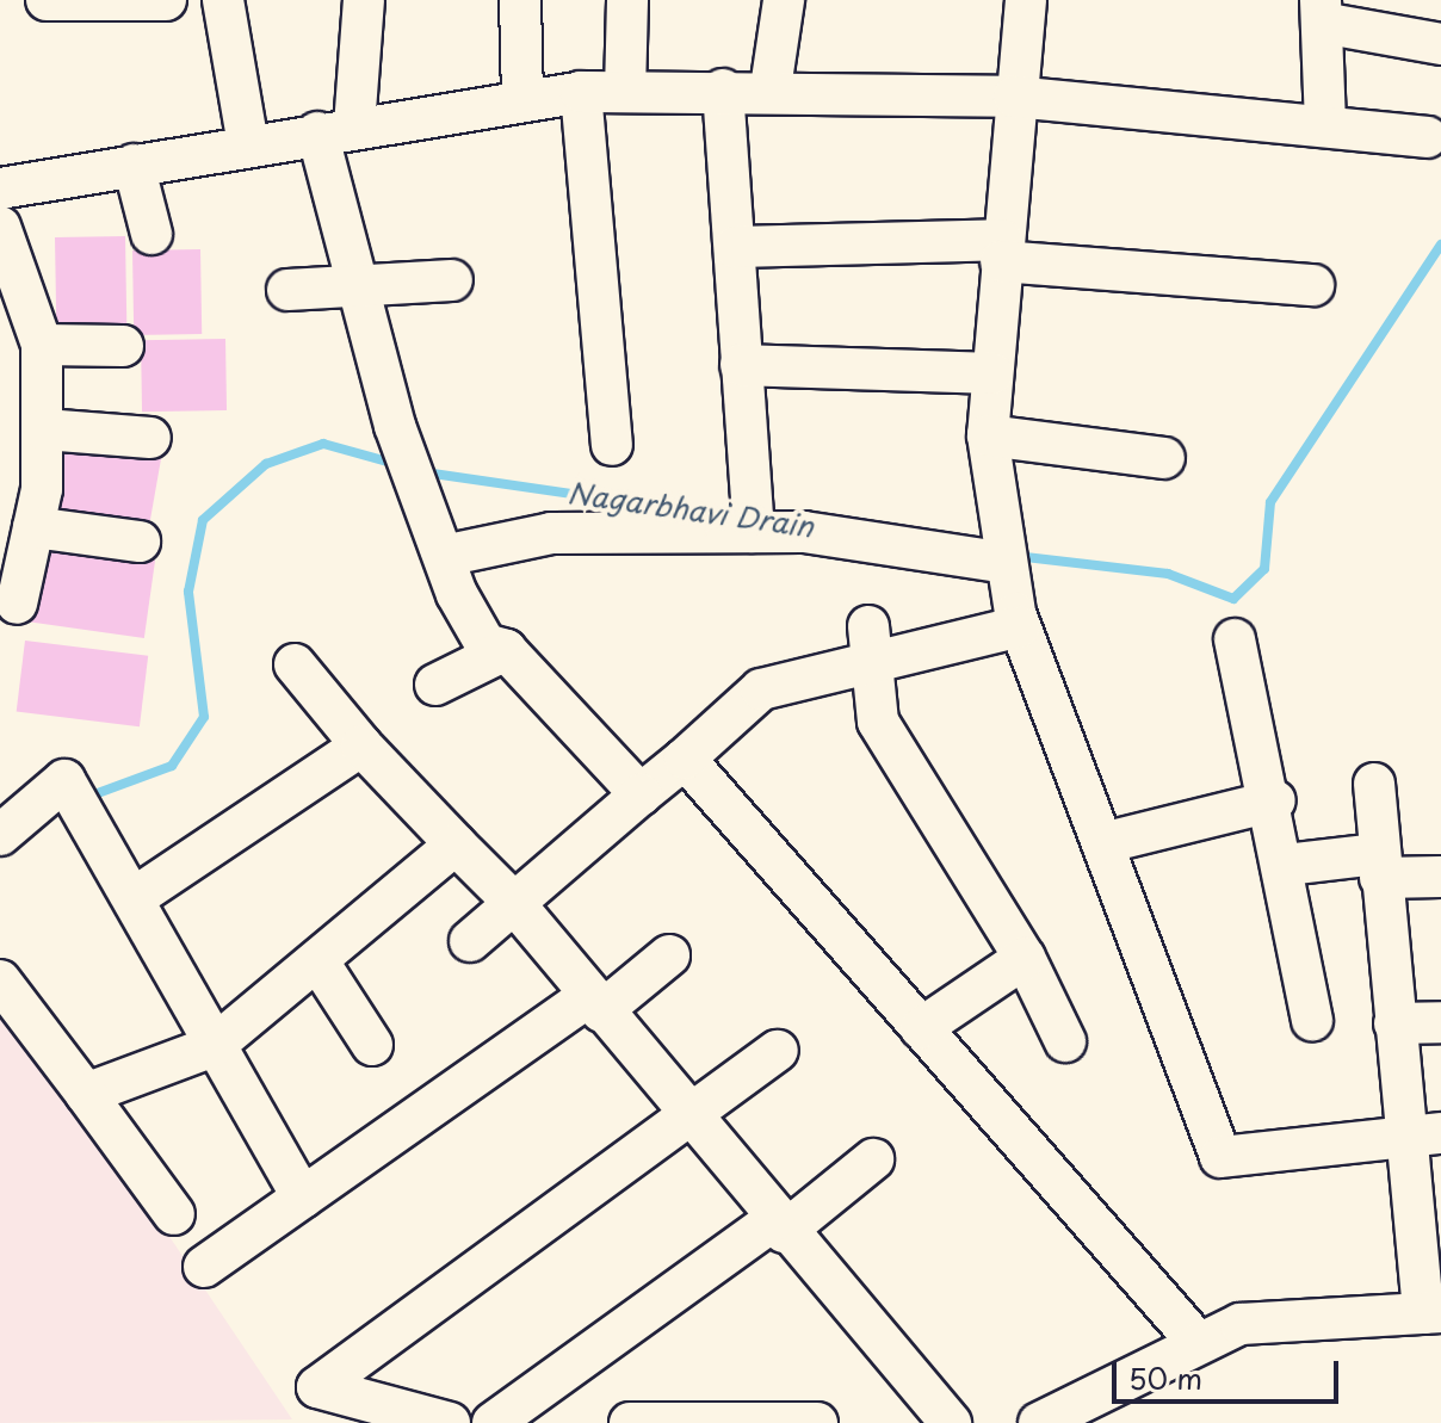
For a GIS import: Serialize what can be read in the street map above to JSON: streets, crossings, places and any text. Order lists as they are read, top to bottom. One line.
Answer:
{"water":["Nagarbhavi Drain"],"scale_bar":"50 m"}
